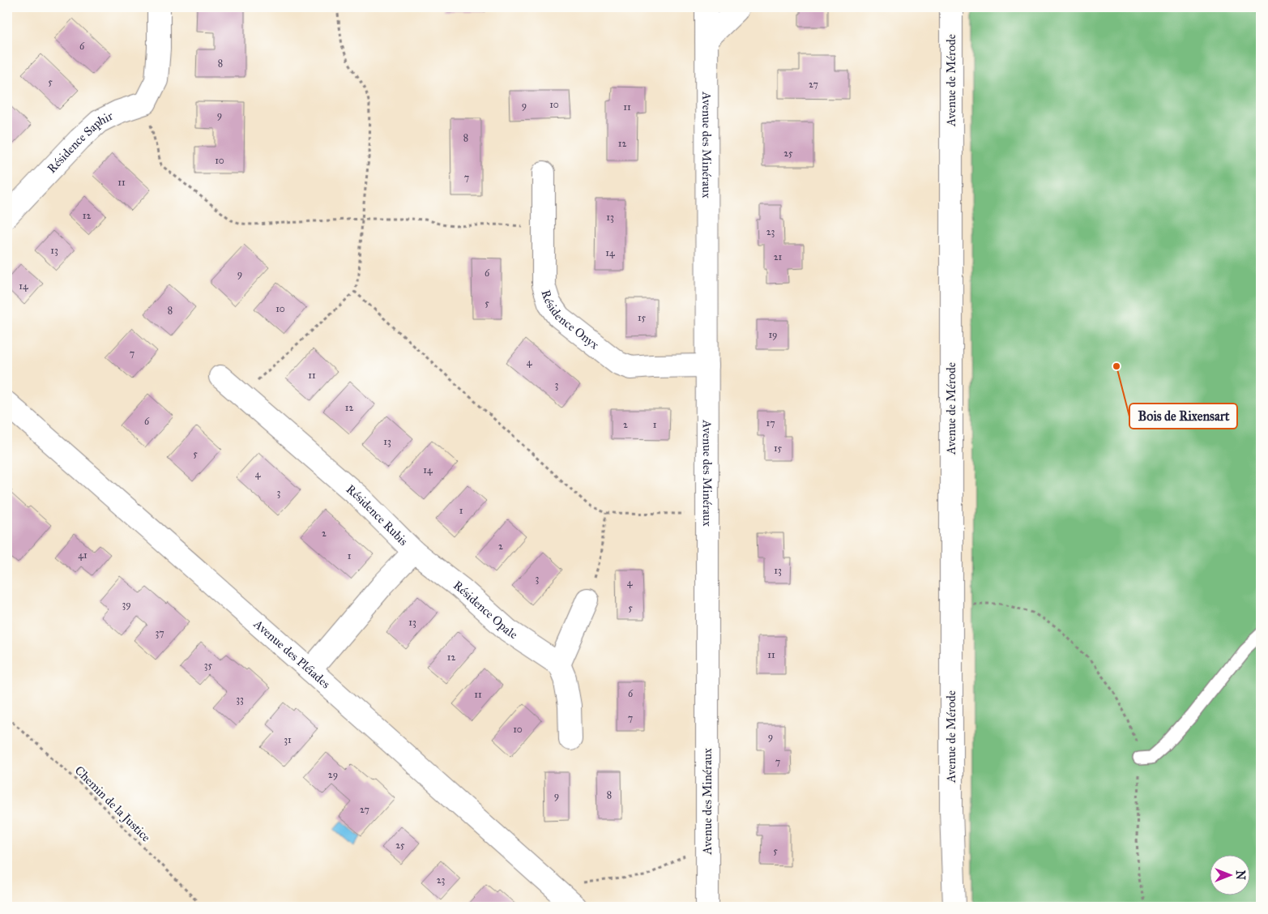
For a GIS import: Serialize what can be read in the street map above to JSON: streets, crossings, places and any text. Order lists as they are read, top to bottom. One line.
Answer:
{"streets":{"street":["Avenue de Mérode","Résidence Saphir","Avenue des Minéraux","Résidence Onyx","Résidence Rubis","Résidence Opale","Avenue des Pléiades"],"path":["Chemin de la Justice"]},"crossings":[["Avenue des Minéraux","Résidence Onyx"],["Résidence Rubis","Résidence Opale"],["Résidence Rubis","Avenue des Pléiades"]],"places":["Bois de Rixensart"],"house_numbers":["6","8","5","27","10","9","11","9","8","12","25","10","7","11","12","13","23","13","14","21","6","9","14","5","10","8","15","19","7","4","11","3","12","6","17","2","1","13","15","5","14","4","3","1","2","2","41","1","13","3","4","39","5","13","37","11","12","35","6","11","33","7","10","9","31","7","29","8","9","27","25","5","23"],"north":"right"}
